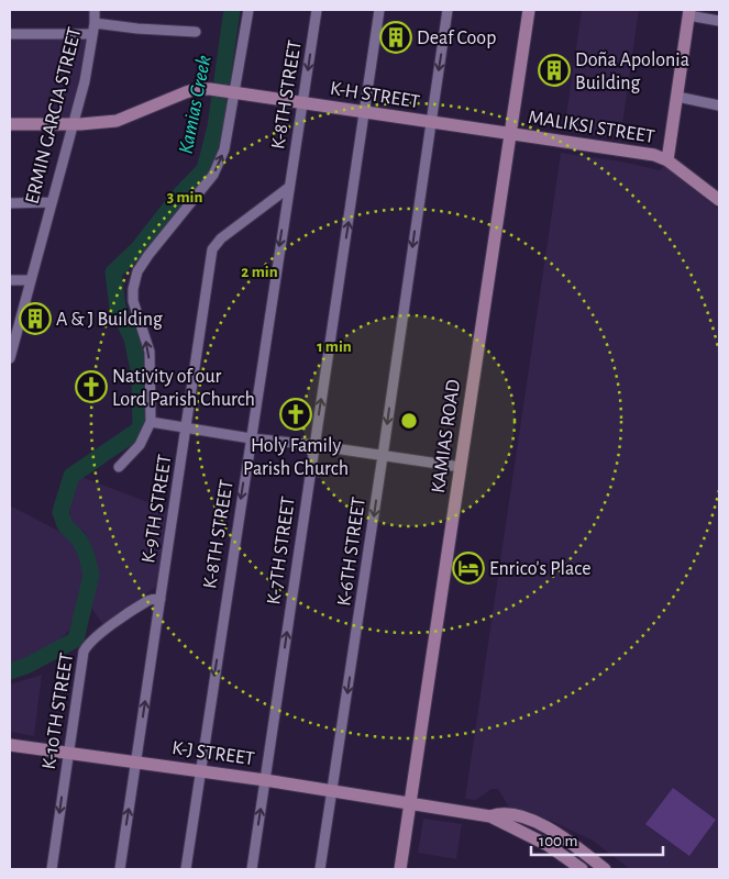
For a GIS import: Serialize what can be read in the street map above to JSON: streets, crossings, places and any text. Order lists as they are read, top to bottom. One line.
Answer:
{"streets":{"street":["K-8TH STREET","K-H STREET","ERMIN GARCIA STREET","MALIKSI STREET","KAMIAS ROAD","K-9TH STREET","K-7TH STREET","K-6TH STREET","K-10TH STREET","K-J STREET"]},"crossings":[["K-8TH STREET","K-H STREET"],["K-8TH STREET","K-9TH STREET"],["K-8TH STREET","K-J STREET"],["K-H STREET","ERMIN GARCIA STREET"],["K-H STREET","MALIKSI STREET"],["K-H STREET","KAMIAS ROAD"],["K-H STREET","K-7TH STREET"],["K-H STREET","K-6TH STREET"],["MALIKSI STREET","KAMIAS ROAD"],["KAMIAS ROAD","K-J STREET"],["K-9TH STREET","K-10TH STREET"],["K-9TH STREET","K-J STREET"],["K-7TH STREET","K-J STREET"],["K-6TH STREET","K-J STREET"],["K-10TH STREET","K-J STREET"]],"one_way":["K-8TH STREET","K-7TH STREET","K-6TH STREET","K-10TH STREET"],"water":["Kamias Creek"],"places":{"building":["Deaf Coop","Doña Apolonia Building","A & J Building"],"church":["Nativity of our Lord Parish Church","Holy Family Parish Church"],"hotel":["Enrico's Place"]},"scale_bar":"100 m","rings":["3 min","2 min","1 min"]}
